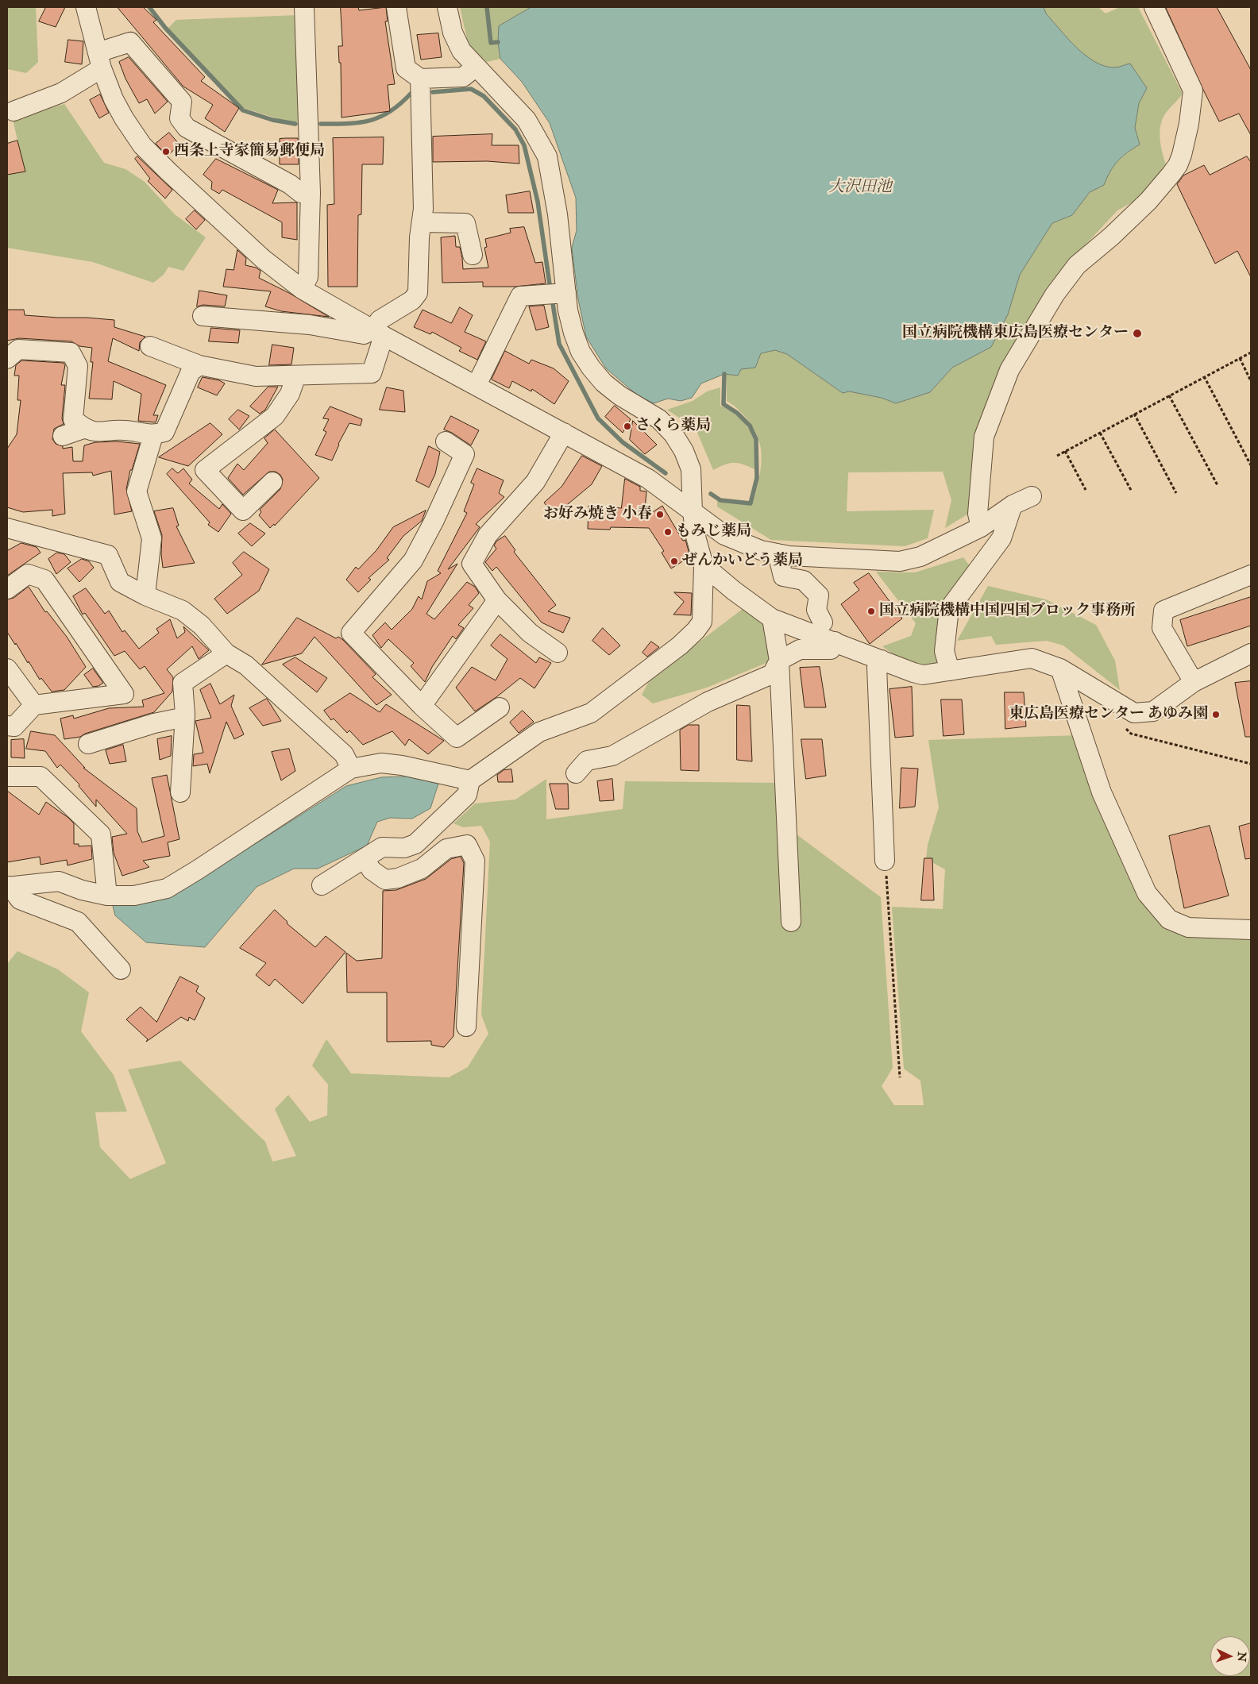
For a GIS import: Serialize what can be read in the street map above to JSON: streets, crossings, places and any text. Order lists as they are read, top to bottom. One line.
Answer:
{"water":["大沢田池"],"places":["西条上寺家簡易郵便局","国立病院機構東広島医療センター","さくら薬局","お好み焼き 小春","もみじ薬局","ぜんかいどう薬局","国立病院機構中国四国ブロック事務所","東広島医療センター あゆみ園"],"north":"right"}
